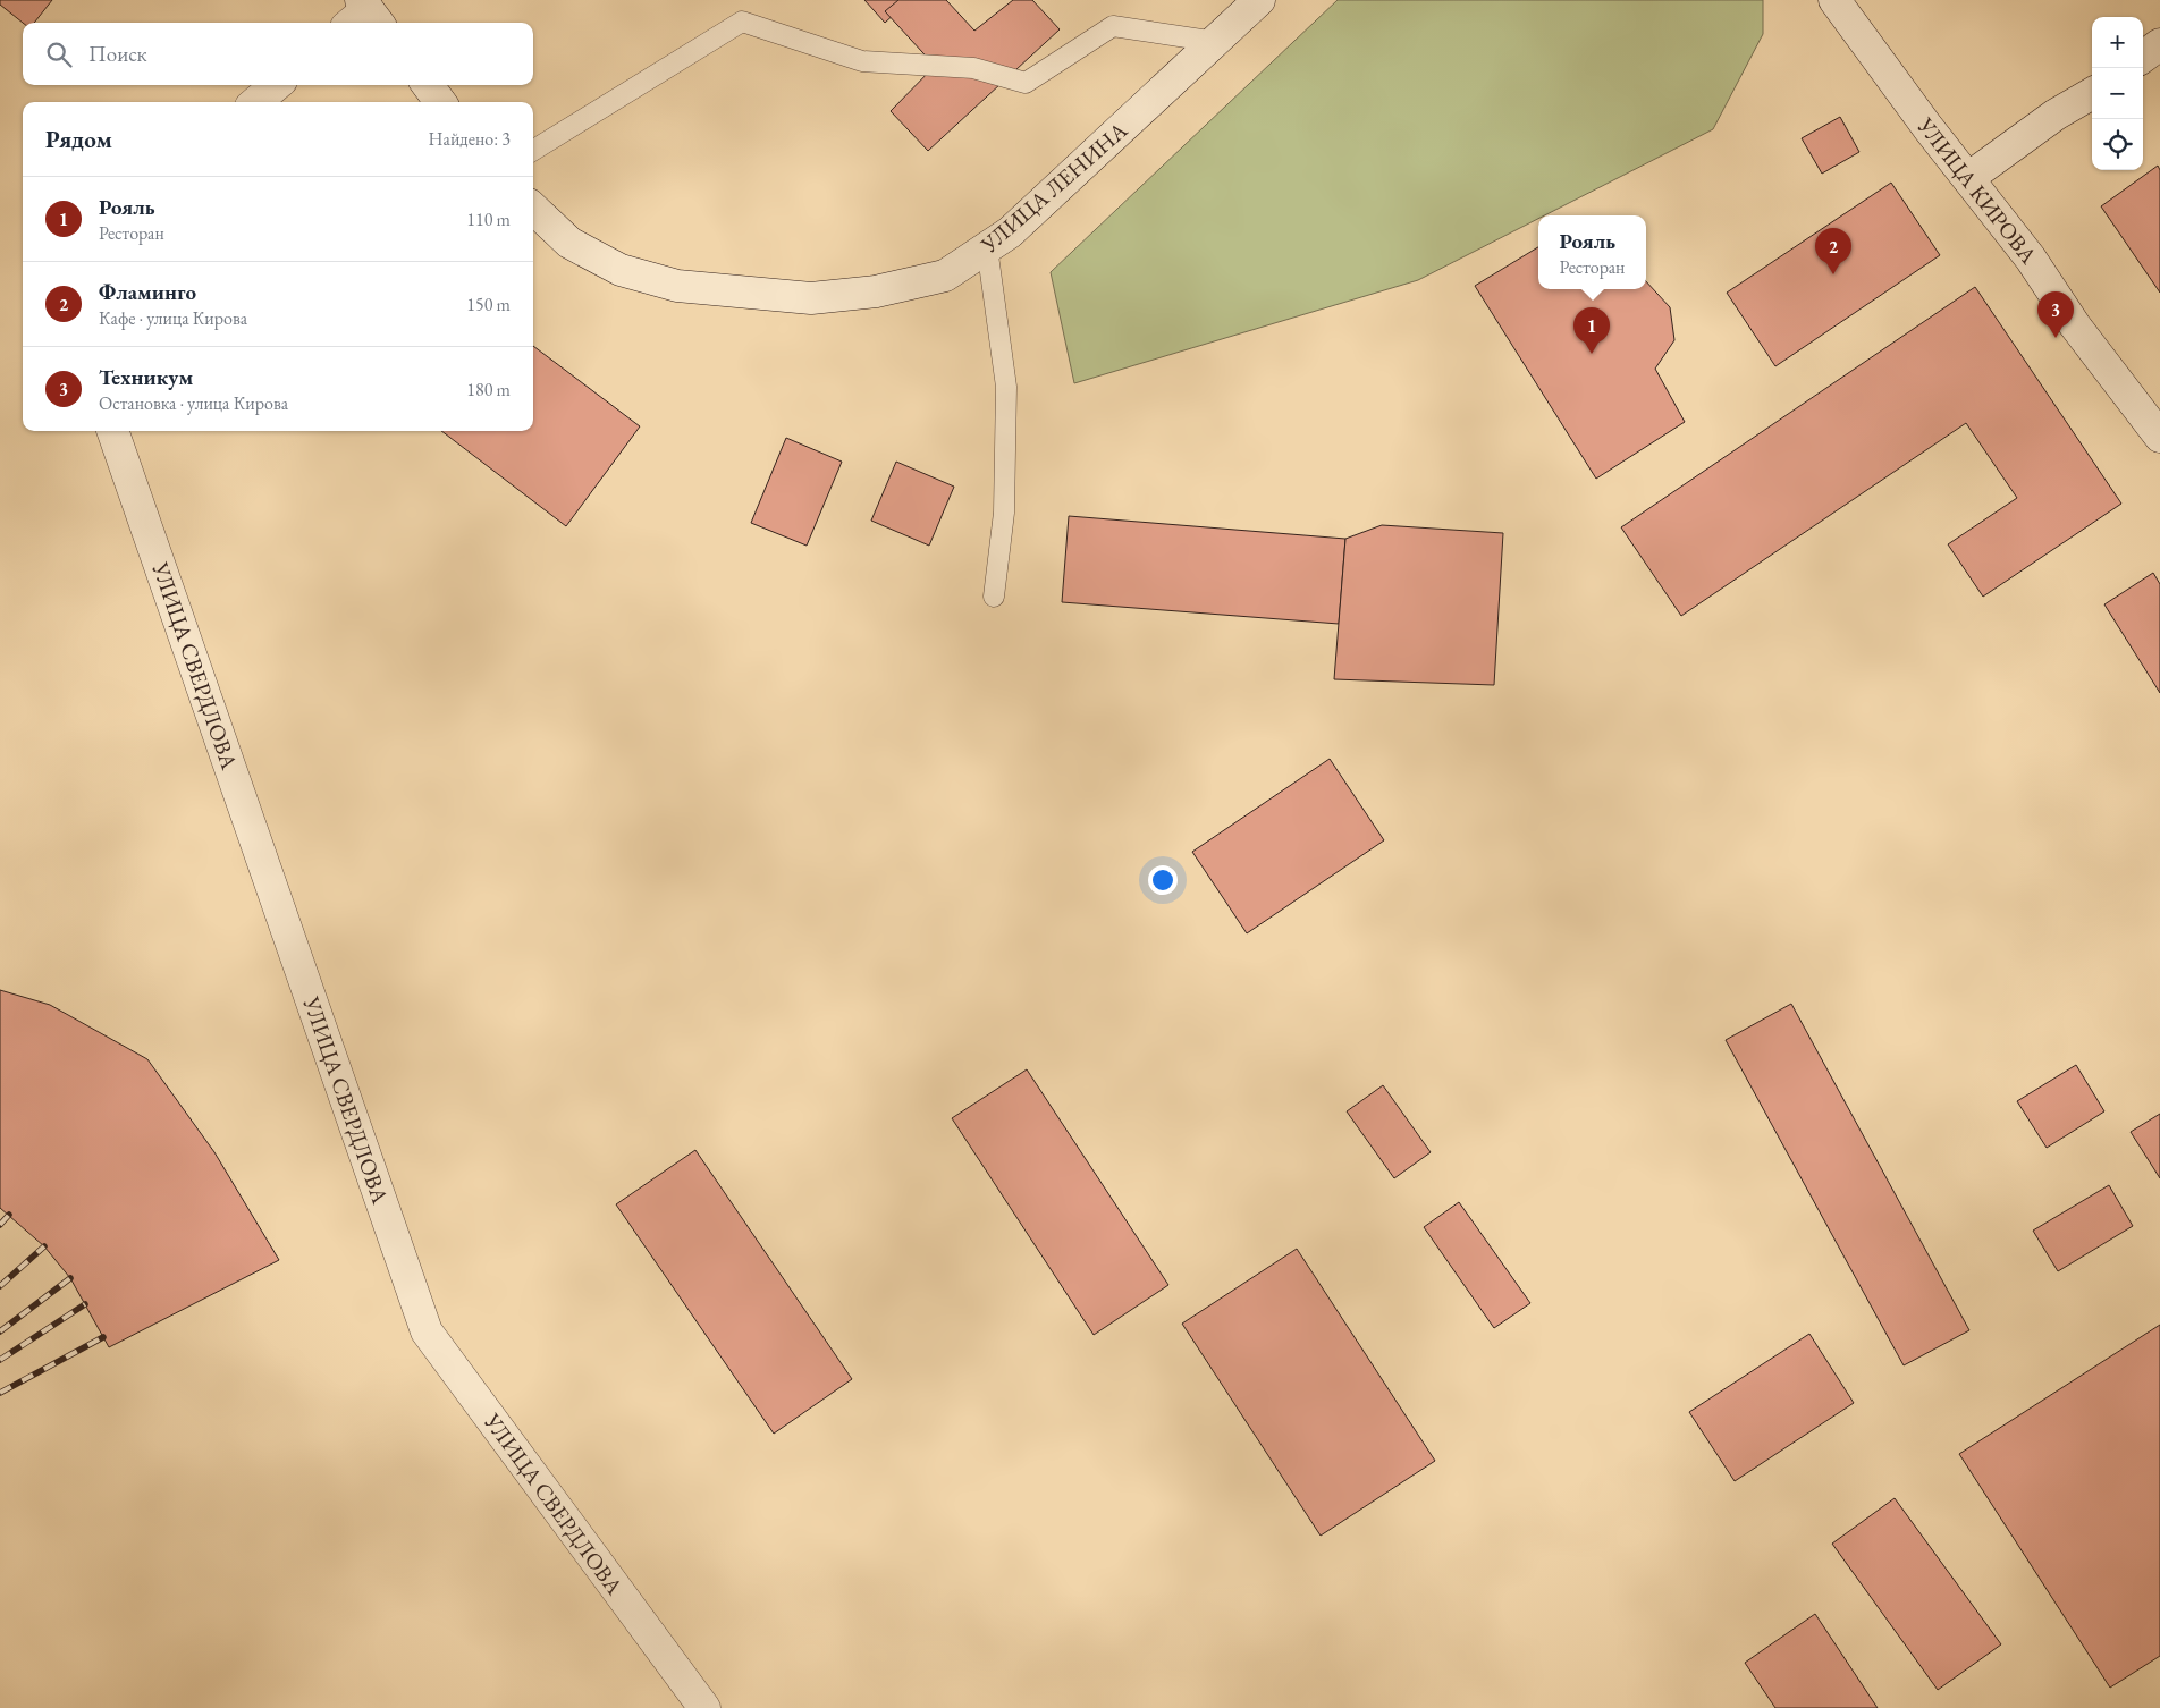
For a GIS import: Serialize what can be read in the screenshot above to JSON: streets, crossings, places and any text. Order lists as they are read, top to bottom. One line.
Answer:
{"streets":{"street":["УЛИЦА ЛЕНИНА","УЛИЦА КИРОВА","УЛИЦА СВЕРДЛОВА"]},"page":{"map_buttons":["+","−"],"search":"Поиск","heading":["Рядом","Найдено: 3"],"list":[{"mark":"1","name":"Рояль","note":"Ресторан","value":"110 m"},{"mark":"2","name":"Фламинго","note":"Кафе · улица Кирова","value":"150 m"},{"mark":"3","name":"Техникум","note":"Остановка · улица Кирова","value":"180 m"}],"popup":["Рояль","Ресторан"],"pins":["2","3","1"]}}
